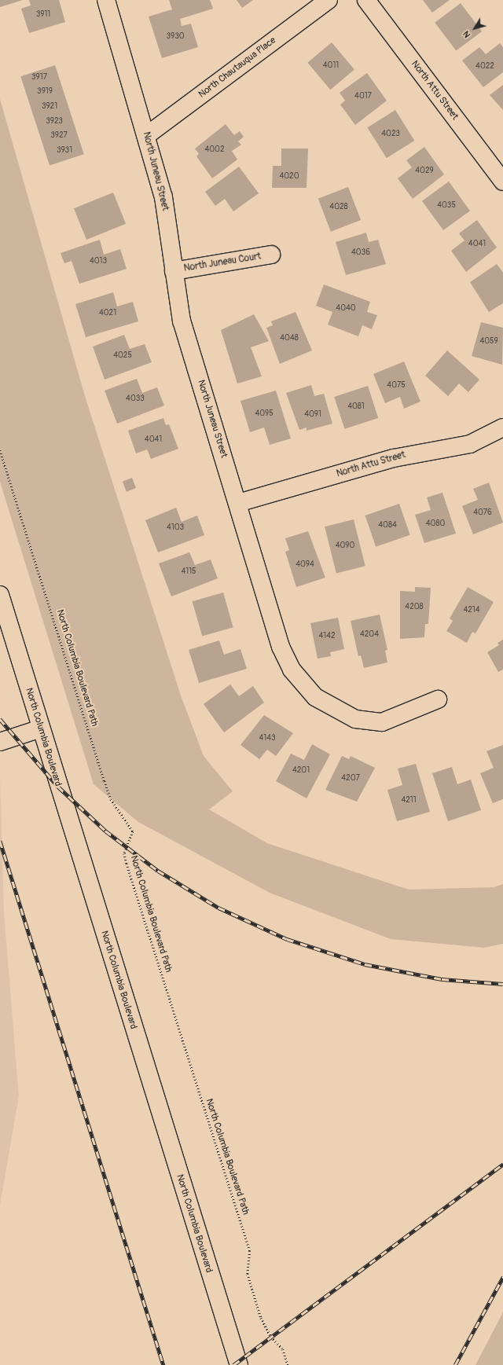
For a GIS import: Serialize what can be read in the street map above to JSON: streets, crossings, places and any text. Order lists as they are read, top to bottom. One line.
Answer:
{"streets":{"street":["North Chautauqua Place","North Attu Street","North Juneau Street","North Juneau Court","North Columbia Boulevard"],"path":["North Columbia Boulevard Path"]},"crossings":[["North Chautauqua Place","North Juneau Street"],["North Attu Street","North Juneau Street"],["North Juneau Street","North Juneau Court"]],"house_numbers":["3911","3930","4011","4022","3917","3919","4017","3921","3923","4023","3927","4002","3931","4029","4020","4035","4028","4041","4036","4013","4040","4021","4048","4059","4025","4075","4033","4081","4095","4091","4041","4076","4080","4084","4103","4090","4094","4115","4208","4214","4204","4142","4143","4201","4207","4211"],"north":"bottom left"}
